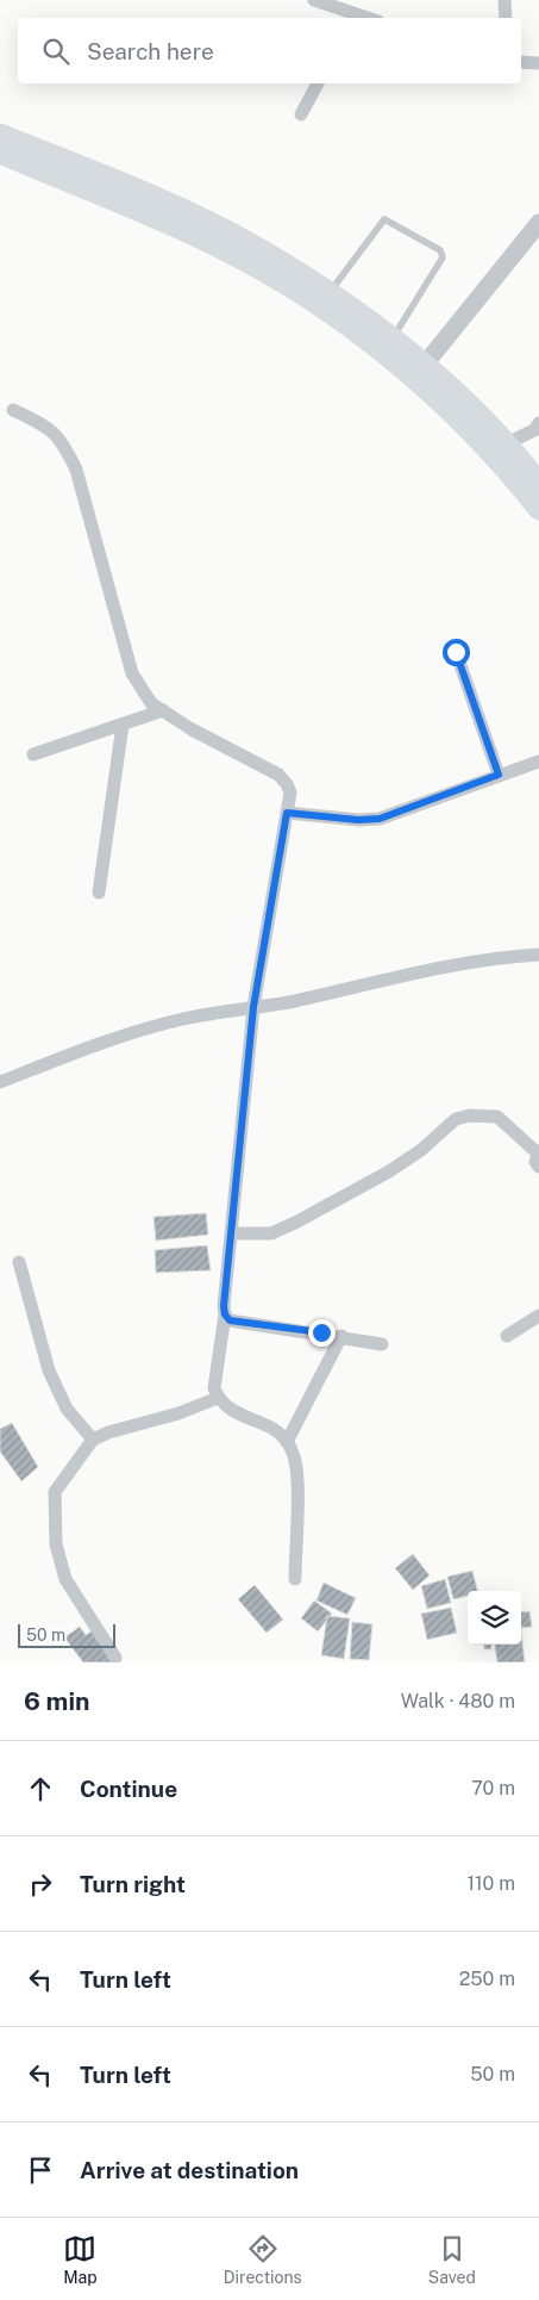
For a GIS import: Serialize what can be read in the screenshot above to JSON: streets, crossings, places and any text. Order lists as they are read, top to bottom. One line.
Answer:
{"scale_bar":"50 m","page":{"search":"Search here","scale":"50 m","heading":["6 min","Walk · 480 m"],"list":[["Continue","70 m"],["Turn right","110 m"],["Turn left","250 m"],["Turn left","50 m"],"Arrive at destination"],"nav":["Map","Directions","Saved"]}}
